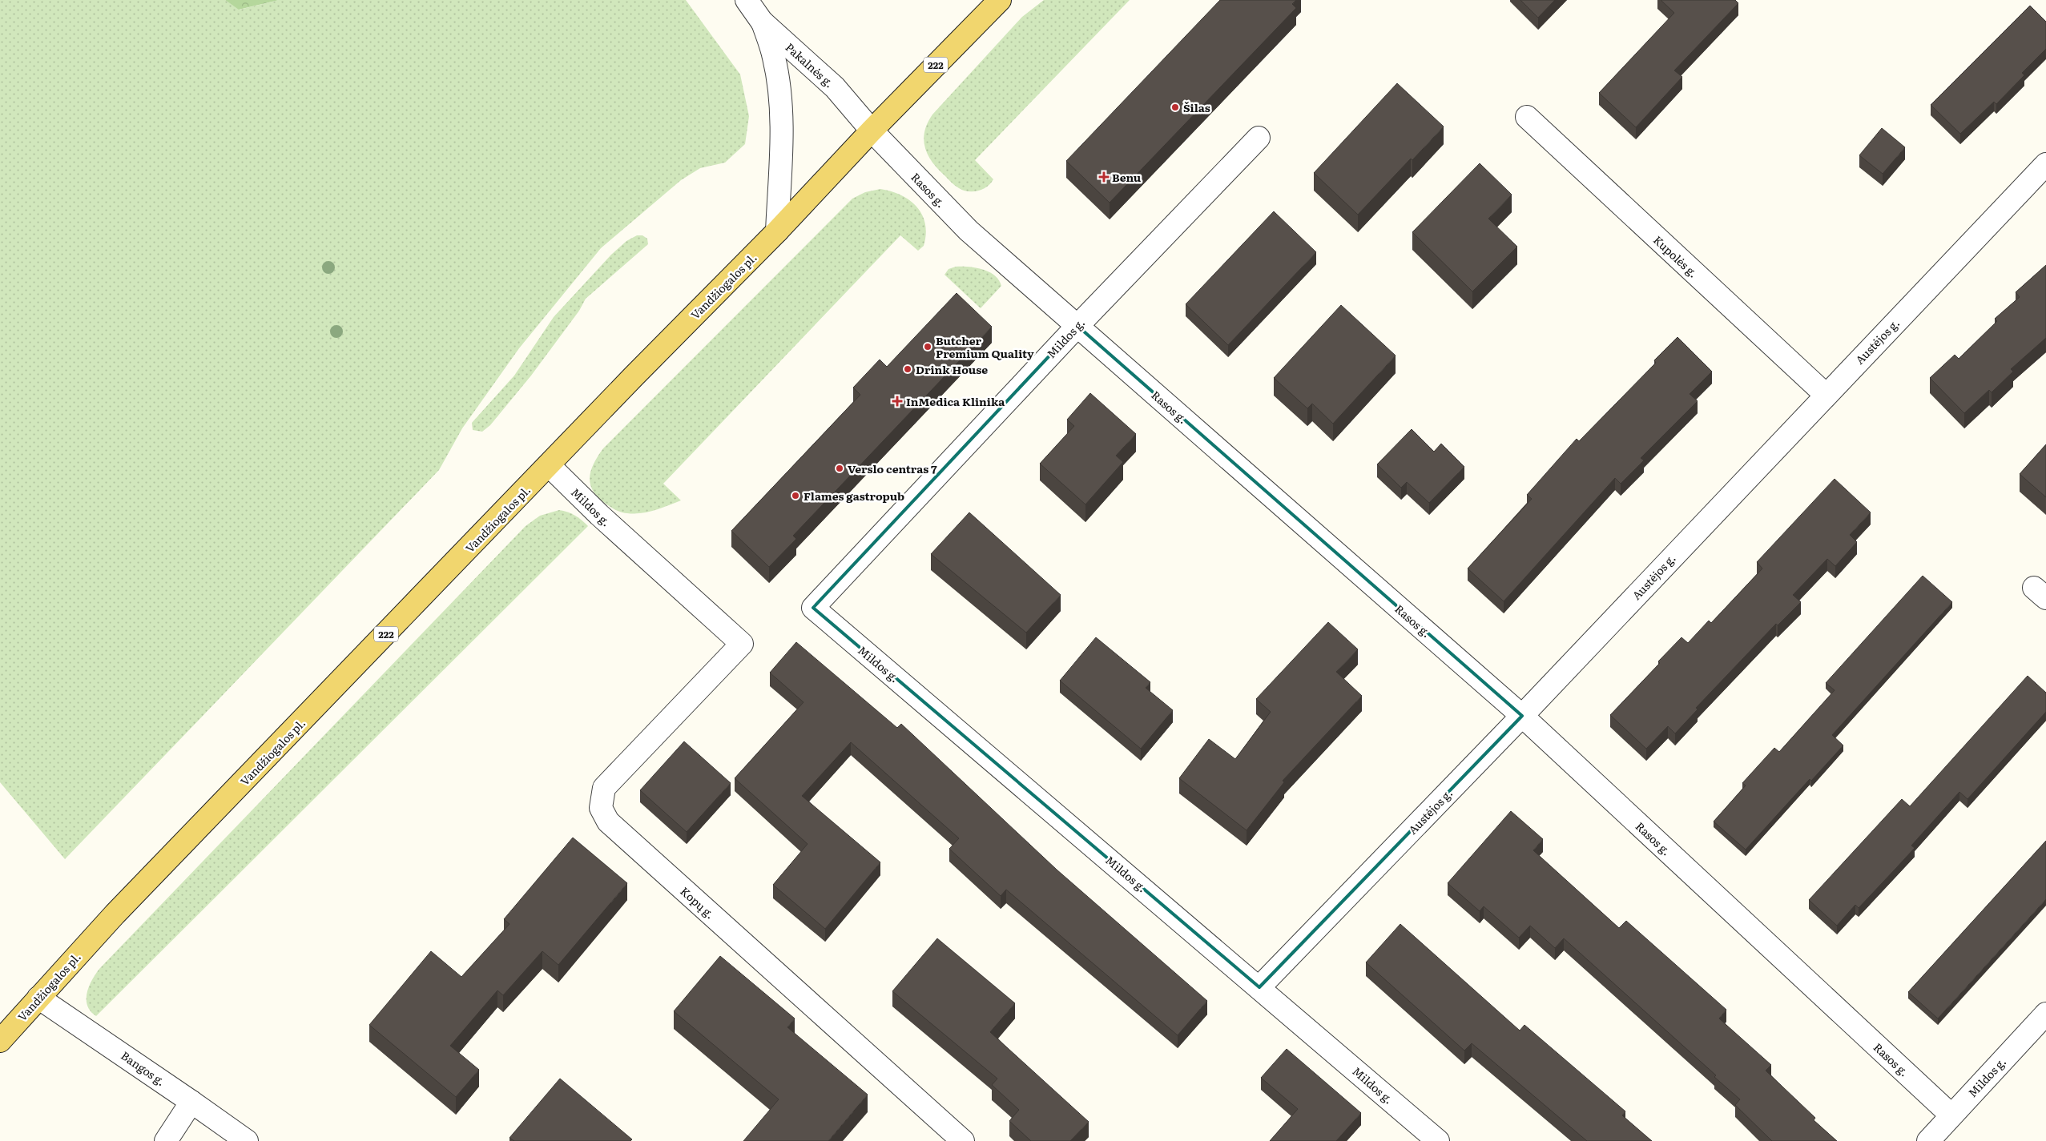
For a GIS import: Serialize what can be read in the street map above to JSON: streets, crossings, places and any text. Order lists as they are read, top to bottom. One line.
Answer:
{"streets":{"main road":["222","Vandžiogalos pl."],"street":["Pakalnės g.","Rasos g.","Kupolės g.","Mildos g.","Austėjos g.","Kopų g.","Bangos g."]},"crossings":[["Pakalnės g.","Rasos g."],["Pakalnės g.","Vandžiogalos pl."],["Rasos g.","Vandžiogalos pl."],["Rasos g.","Mildos g."],["Rasos g.","Austėjos g."],["Kupolės g.","Austėjos g."],["Vandžiogalos pl.","Mildos g."],["Vandžiogalos pl.","Bangos g."],["Mildos g.","Austėjos g."],["Mildos g.","Kopų g."]],"places":{"other":["Šilas","Butcher Premium Quality","Drink House","Verslo centras 7","Flames gastropub"],"health":["Benu","InMedica Klinika"]}}
